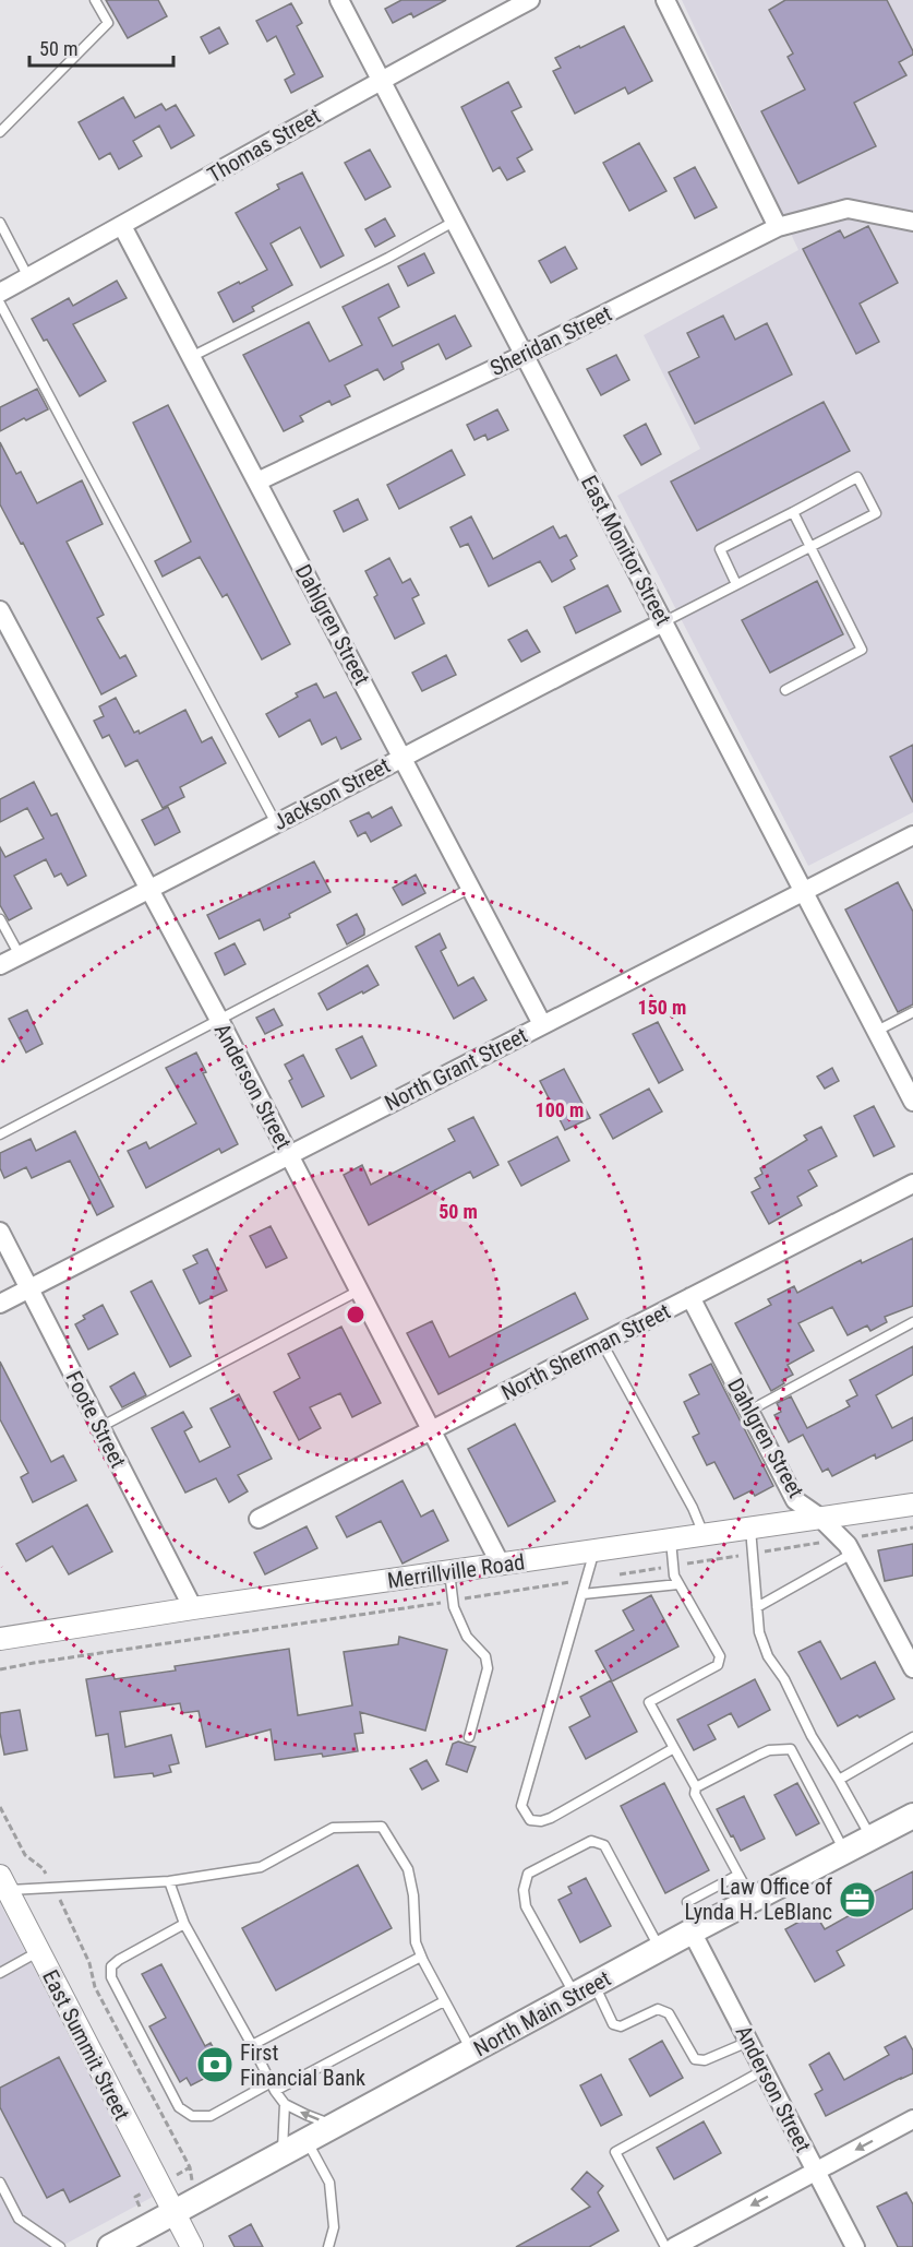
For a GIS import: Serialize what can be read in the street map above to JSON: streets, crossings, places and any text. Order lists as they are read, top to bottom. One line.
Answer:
{"streets":{"main road":["North Main Street"],"street":["Thomas Street","Sheridan Street","East Monitor Street","Dahlgren Street","Jackson Street","North Grant Street","Anderson Street","North Sherman Street","Foote Street","Merrillville Road","East Summit Street"]},"crossings":[["Thomas Street","East Monitor Street"],["Thomas Street","Dahlgren Street"],["Sheridan Street","East Monitor Street"],["Sheridan Street","Dahlgren Street"],["East Monitor Street","Jackson Street"],["East Monitor Street","North Grant Street"],["Dahlgren Street","Jackson Street"],["Dahlgren Street","North Grant Street"],["Dahlgren Street","North Sherman Street"],["Dahlgren Street","Merrillville Road"],["Jackson Street","Anderson Street"],["North Grant Street","Anderson Street"],["North Grant Street","Foote Street"],["Anderson Street","North Sherman Street"],["Anderson Street","Merrillville Road"],["Anderson Street","North Main Street"],["Foote Street","Merrillville Road"],["North Main Street","East Summit Street"]],"places":{"office":["Law Office of Lynda H. LeBlanc"],"bank":["First Financial Bank"]},"scale_bar":"50 m","rings":["150 m","100 m","50 m"]}
